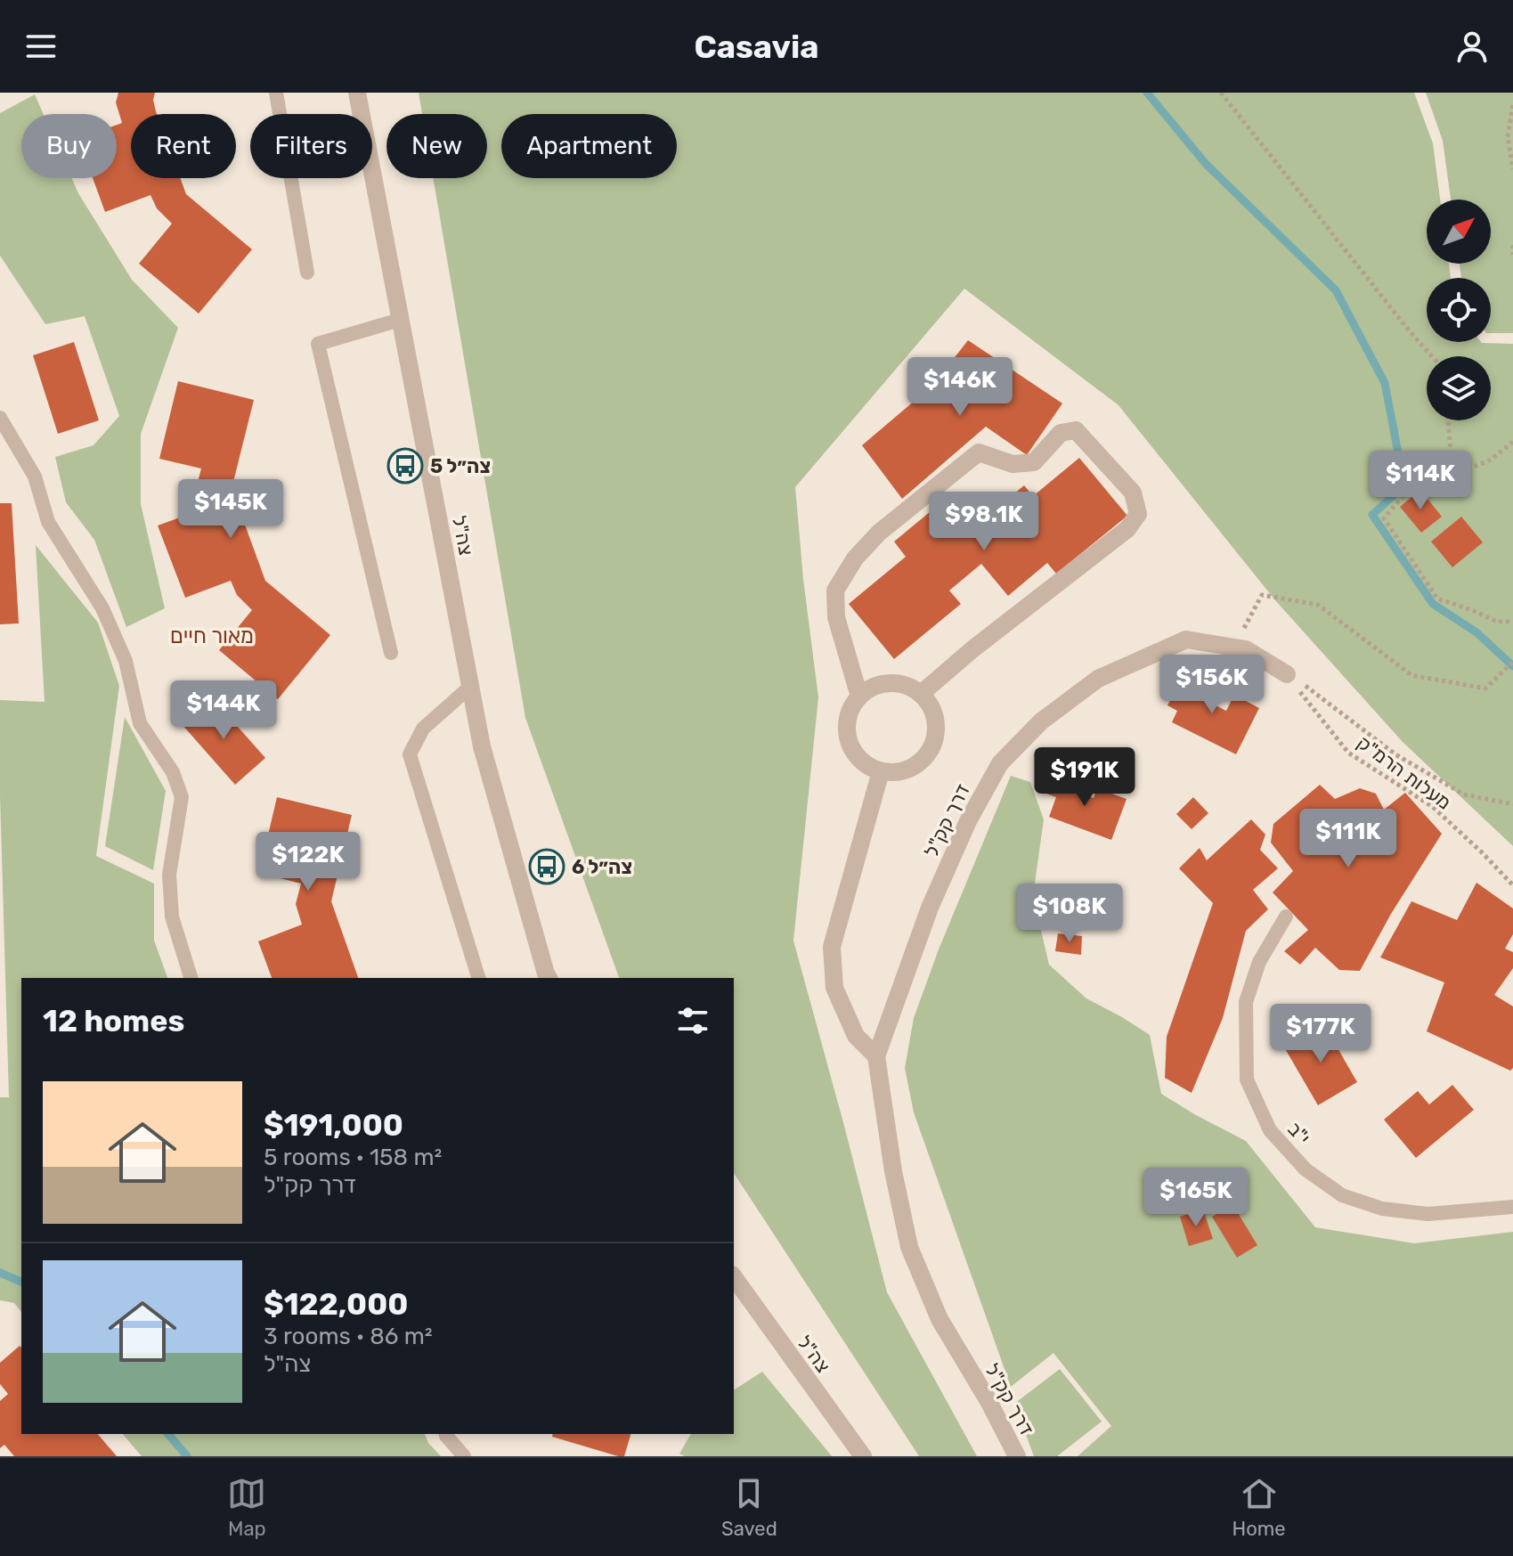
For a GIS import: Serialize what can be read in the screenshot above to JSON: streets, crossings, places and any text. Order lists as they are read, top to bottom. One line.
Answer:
{"streets":{"street":["צה\"ל","דרך קק\"ל"],"lane":["י\"ב"],"path":["מעלות הרמ\"ק"]},"crossings":[["מעלות הרמ\"ק","דרך קק\"ל"]],"districts":["מאור חיים"],"places":{"bus stop":["צה״ל 5","צה״ל 6"]},"north":"top right","page":{"header":"Casavia","chip":["Buy","Rent","Filters","New","Apartment"],"price":["$146K","$114K","$145K","$98.1K","$156K","$144K","$191K","$111K","$122K","$108K","$177K","$165K"],"heading":"12 homes","list":[{"name":"$191,000","note":"5 rooms · 158 m² · דרך קק\"ל"},{"name":"$122,000","note":"3 rooms · 86 m² · צה\"ל"}],"tabs":["Map","Saved","Home"]}}
